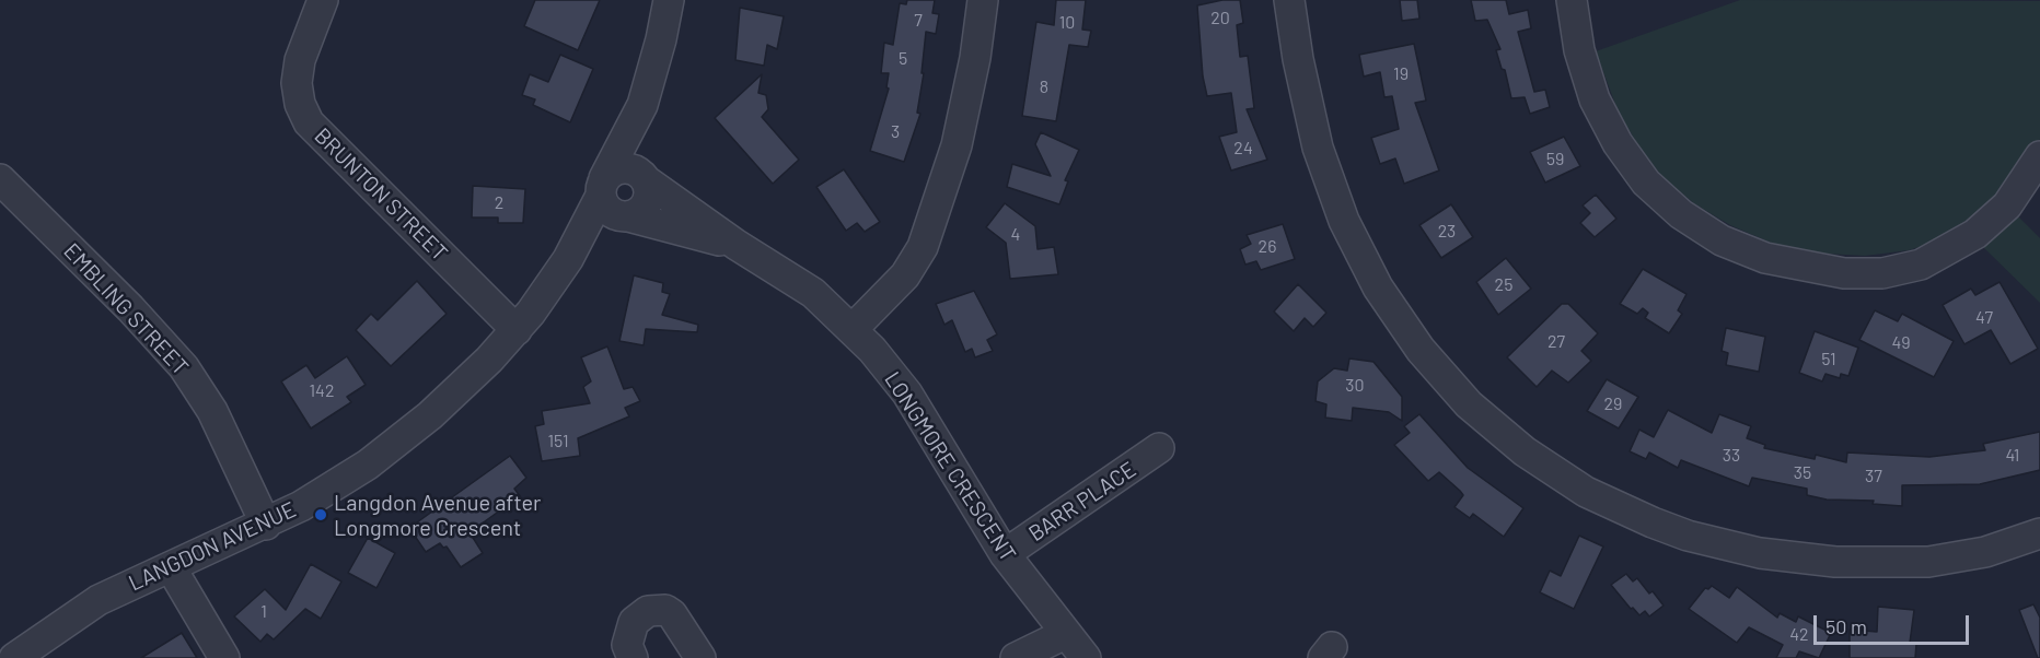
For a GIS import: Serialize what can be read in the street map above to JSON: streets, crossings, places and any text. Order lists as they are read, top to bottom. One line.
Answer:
{"streets":{"street":["BRUNTON STREET","EMBLING STREET","LONGMORE CRESCENT","BARR PLACE","LANGDON AVENUE"]},"crossings":[["BRUNTON STREET","LANGDON AVENUE"],["EMBLING STREET","LANGDON AVENUE"],["LONGMORE CRESCENT","BARR PLACE"],["LONGMORE CRESCENT","LANGDON AVENUE"]],"places":["Langdon Avenue after Longmore Crescent"],"house_numbers":["20","7","10","5","19","8","3","24","59","2","23","4","26","25","47","27","49","51","30","142","29","151","33","41","35","37","1","42"],"scale_bar":"50 m"}
